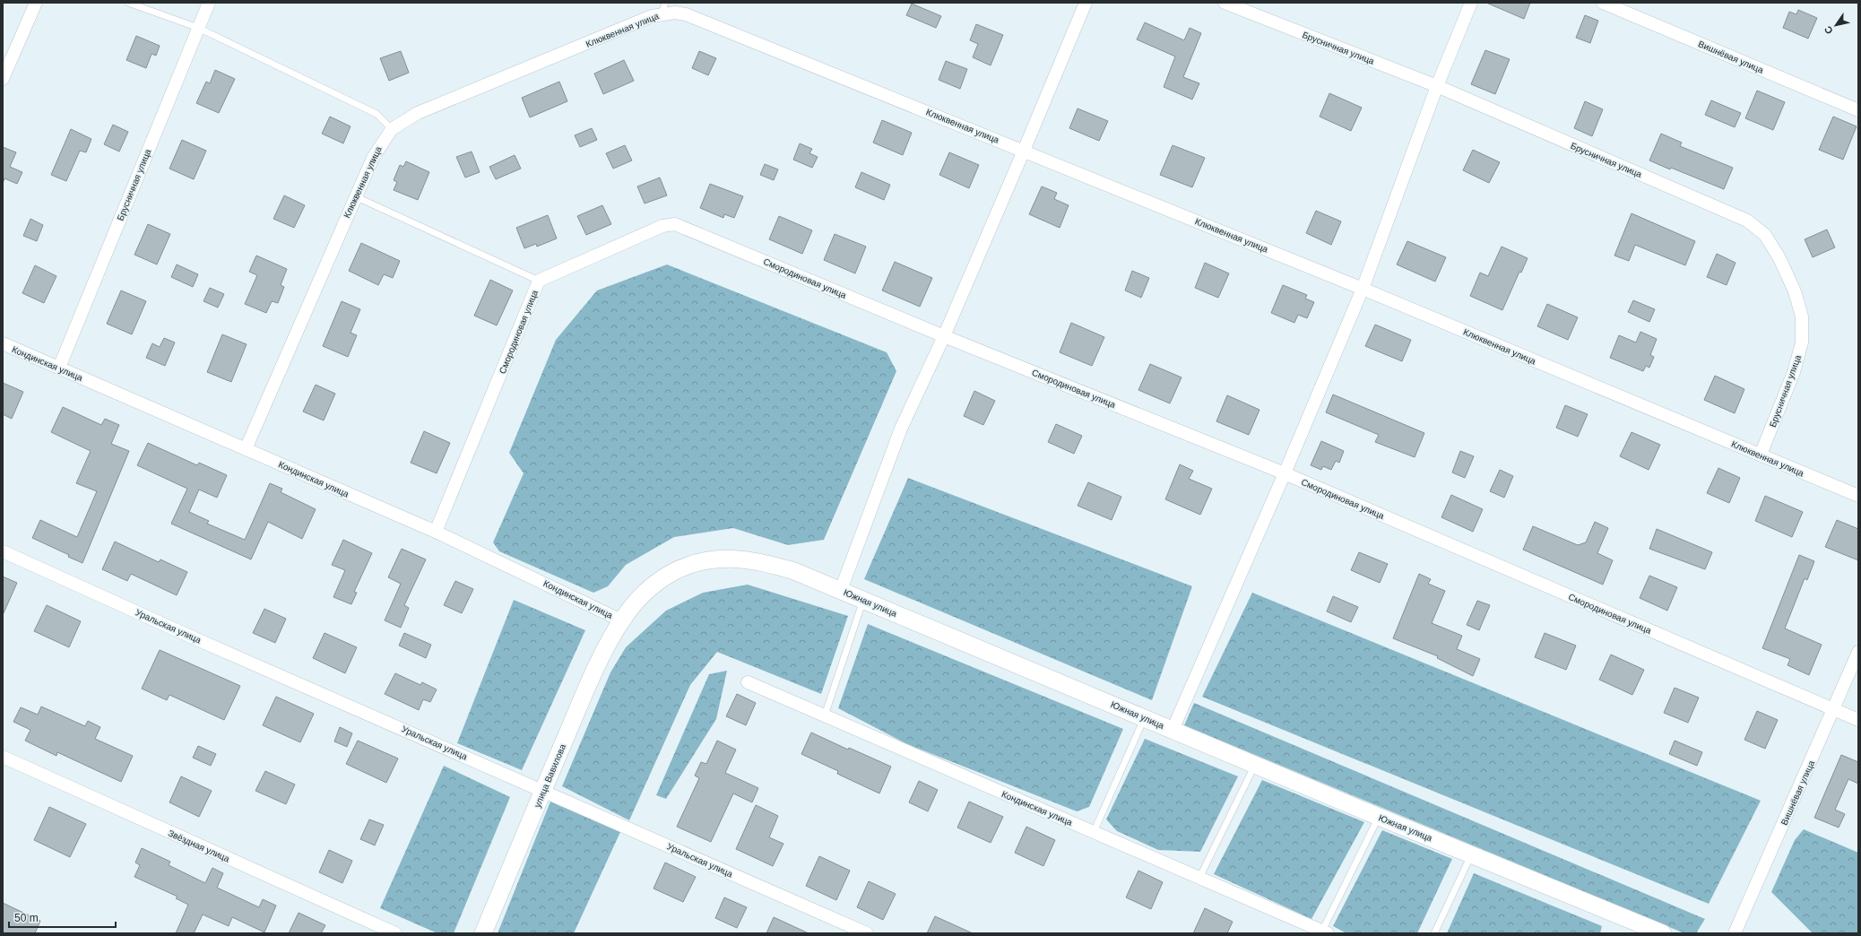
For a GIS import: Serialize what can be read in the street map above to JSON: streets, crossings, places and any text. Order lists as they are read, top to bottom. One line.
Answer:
{"streets":{"street":["Клюквенная улица","Брусничная улица","Вишнёвая улица","Смородиновая улица","Кондинская улица","Южная улица","Уральская улица","улица Вавилова","Звёздная улица"]},"crossings":[["Клюквенная улица","Брусничная улица"],["Клюквенная улица","Кондинская улица"],["Брусничная улица","Кондинская улица"],["Вишнёвая улица","Смородиновая улица"],["Смородиновая улица","Кондинская улица"],["Кондинская улица","Южная улица"],["Кондинская улица","улица Вавилова"],["Южная улица","улица Вавилова"],["Уральская улица","улица Вавилова"]],"scale_bar":"50 m","north":"bottom left"}
